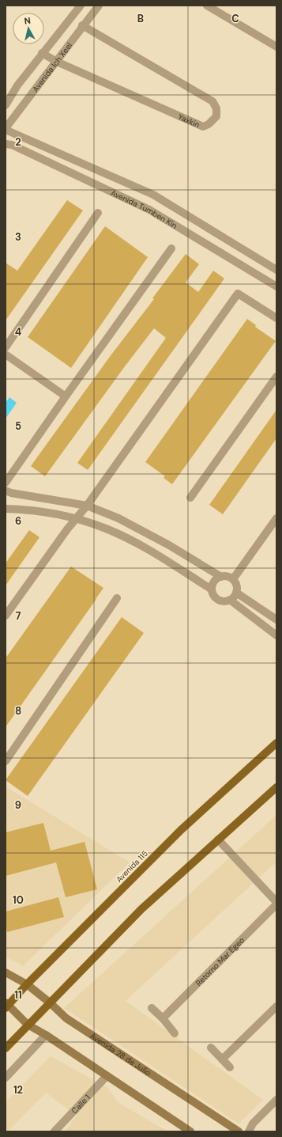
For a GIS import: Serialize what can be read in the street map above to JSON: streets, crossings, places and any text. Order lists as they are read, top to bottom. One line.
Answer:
{"streets":{"main road":["Avenida 115","Avenida 28 de Julio"],"street":["Avenida Ich Xeel","Yaxkin","Avenida Tumben Kin","Retorno Mar Egeo","Calle 1"]},"crossings":[["Avenida Ich Xeel","Yaxkin"],["Avenida Ich Xeel","Avenida Tumben Kin"],["Avenida 115","Avenida 28 de Julio"]],"north":"top","grid":{"columns":["B","C"],"rows":["2","3","4","5","6","7","8","9","10","11","12"]}}
